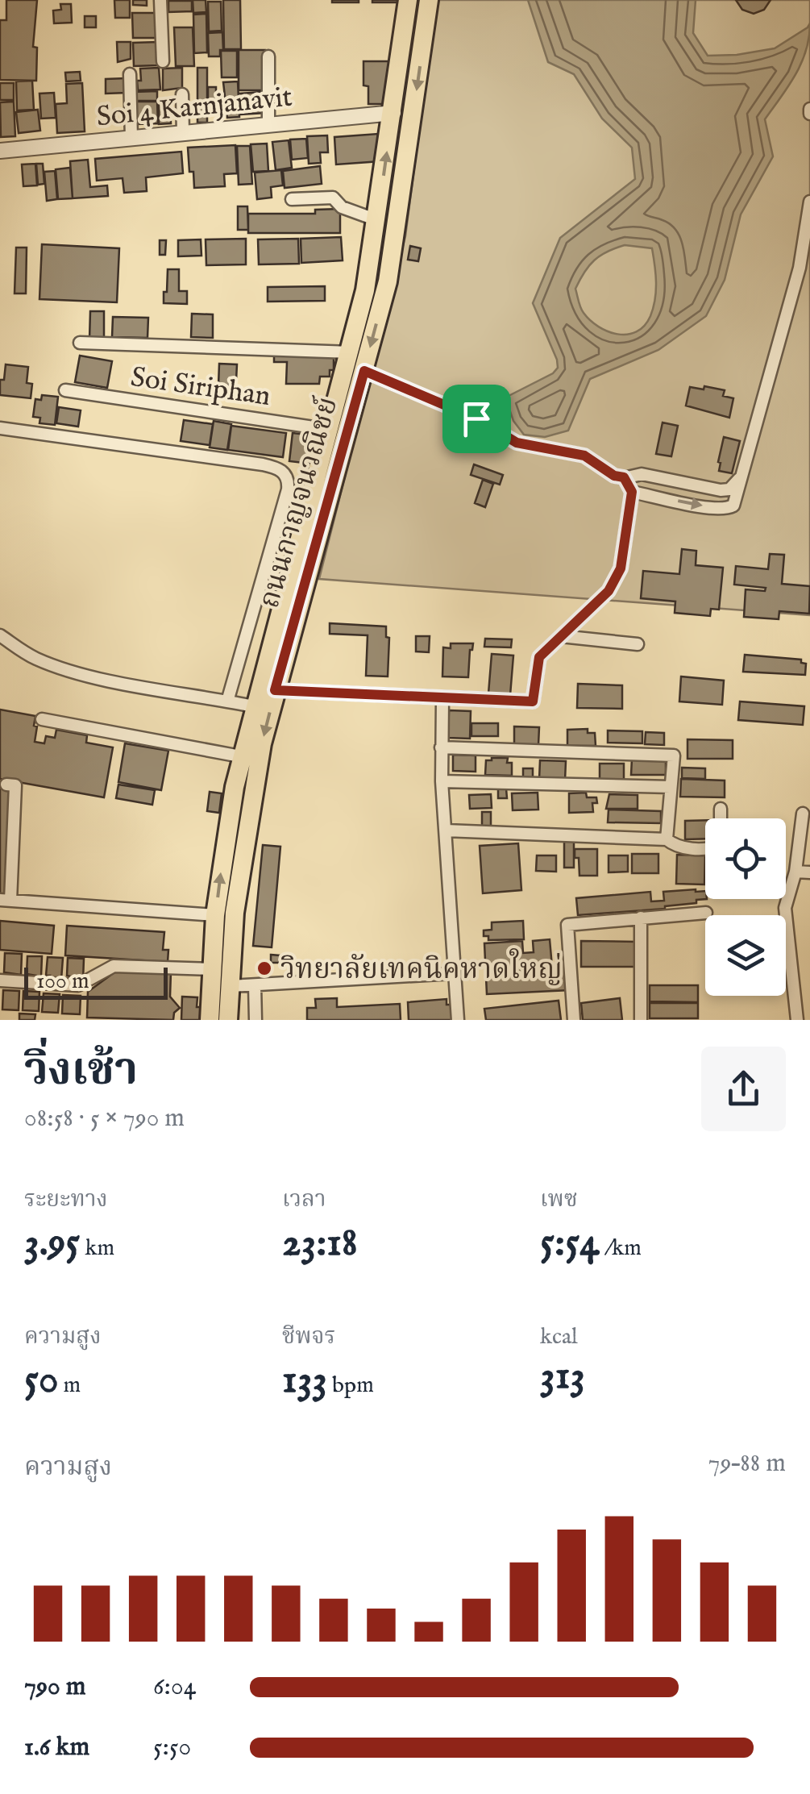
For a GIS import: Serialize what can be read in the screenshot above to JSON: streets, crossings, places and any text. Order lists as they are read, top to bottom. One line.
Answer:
{"streets":{"main road":["ถนนกาญจนวณิชย์"],"street":["Soi 4 Karnjanavit","Soi Siriphan"]},"crossings":[["Soi 4 Karnjanavit","ถนนกาญจนวณิชย์"],["Soi Siriphan","ถนนกาญจนวณิชย์"]],"places":["วิทยาลัยเทคนิคหาดใหญ่"],"scale_bar":"100 m","page":{"scale":"100 m","heading":["วิ่งเช้า","08:58 · 5 × 790 m"],"stats":[["ระยะทาง","3.95 km"],["เวลา","23:18"],["เพซ","5:54 /km"],["ความสูง","50 m"],["ชีพจร","133 bpm"],["kcal","313"]],"chart":["ความสูง","79–88 m"],"list":[{"name":"790 m","note":"6:04"},{"name":"1.6 km","note":"5:50"}]}}
